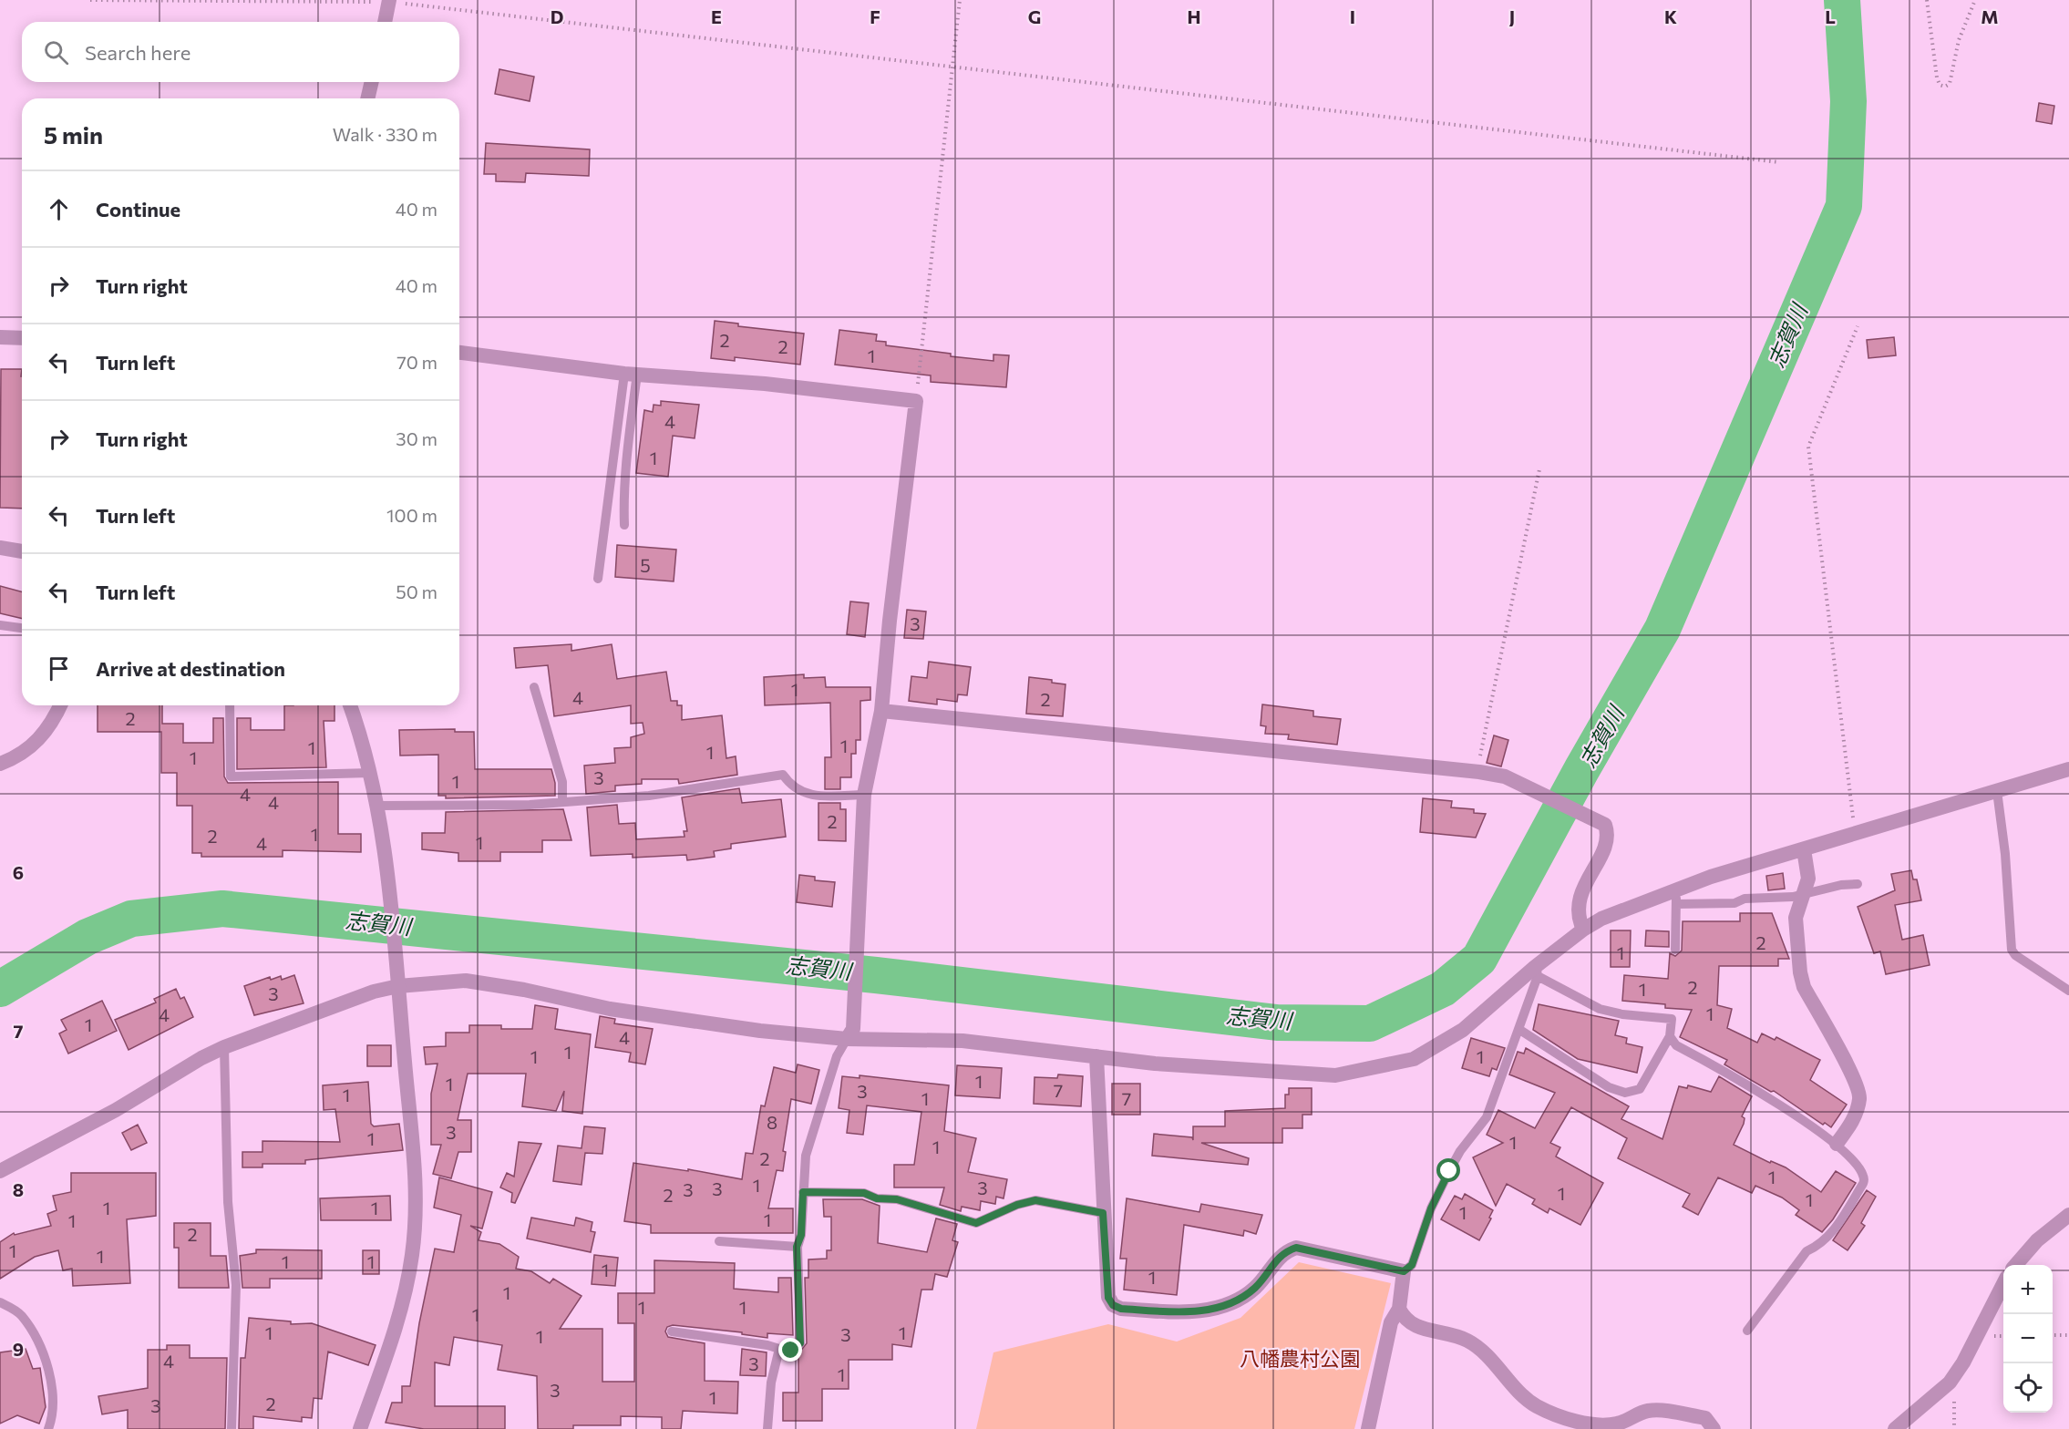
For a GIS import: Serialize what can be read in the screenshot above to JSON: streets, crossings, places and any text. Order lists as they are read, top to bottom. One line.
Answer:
{"water":["志賀川"],"parks":["八幡農村公園"],"house_numbers":["2","2","1","4","1","5","3","1","4","2","2","1","1","1","1","3","1","4","4","2","1","2","1","4","2","1","2","1","3","1","4","1","4","1","1","1","1","1","7","3","1","1","7","8","3","1","1","1","2","1","1","3","3","3","1","2","1","1","1","1","1","1","2","1","1","1","1","1","1","1","1","1","1","1","1","3","1","4","3","1","3","1","2","3"],"page":{"search":"Search here","heading":["5 min","Walk · 330 m"],"list":[["Continue","40 m"],["Turn right","40 m"],["Turn left","70 m"],["Turn right","30 m"],["Turn left","100 m"],["Turn left","50 m"],"Arrive at destination"],"map_buttons":["+","−"]},"grid":{"columns":["D","E","F","G","H","I","J","K","L","M"],"rows":["6","7","8","9"]}}
